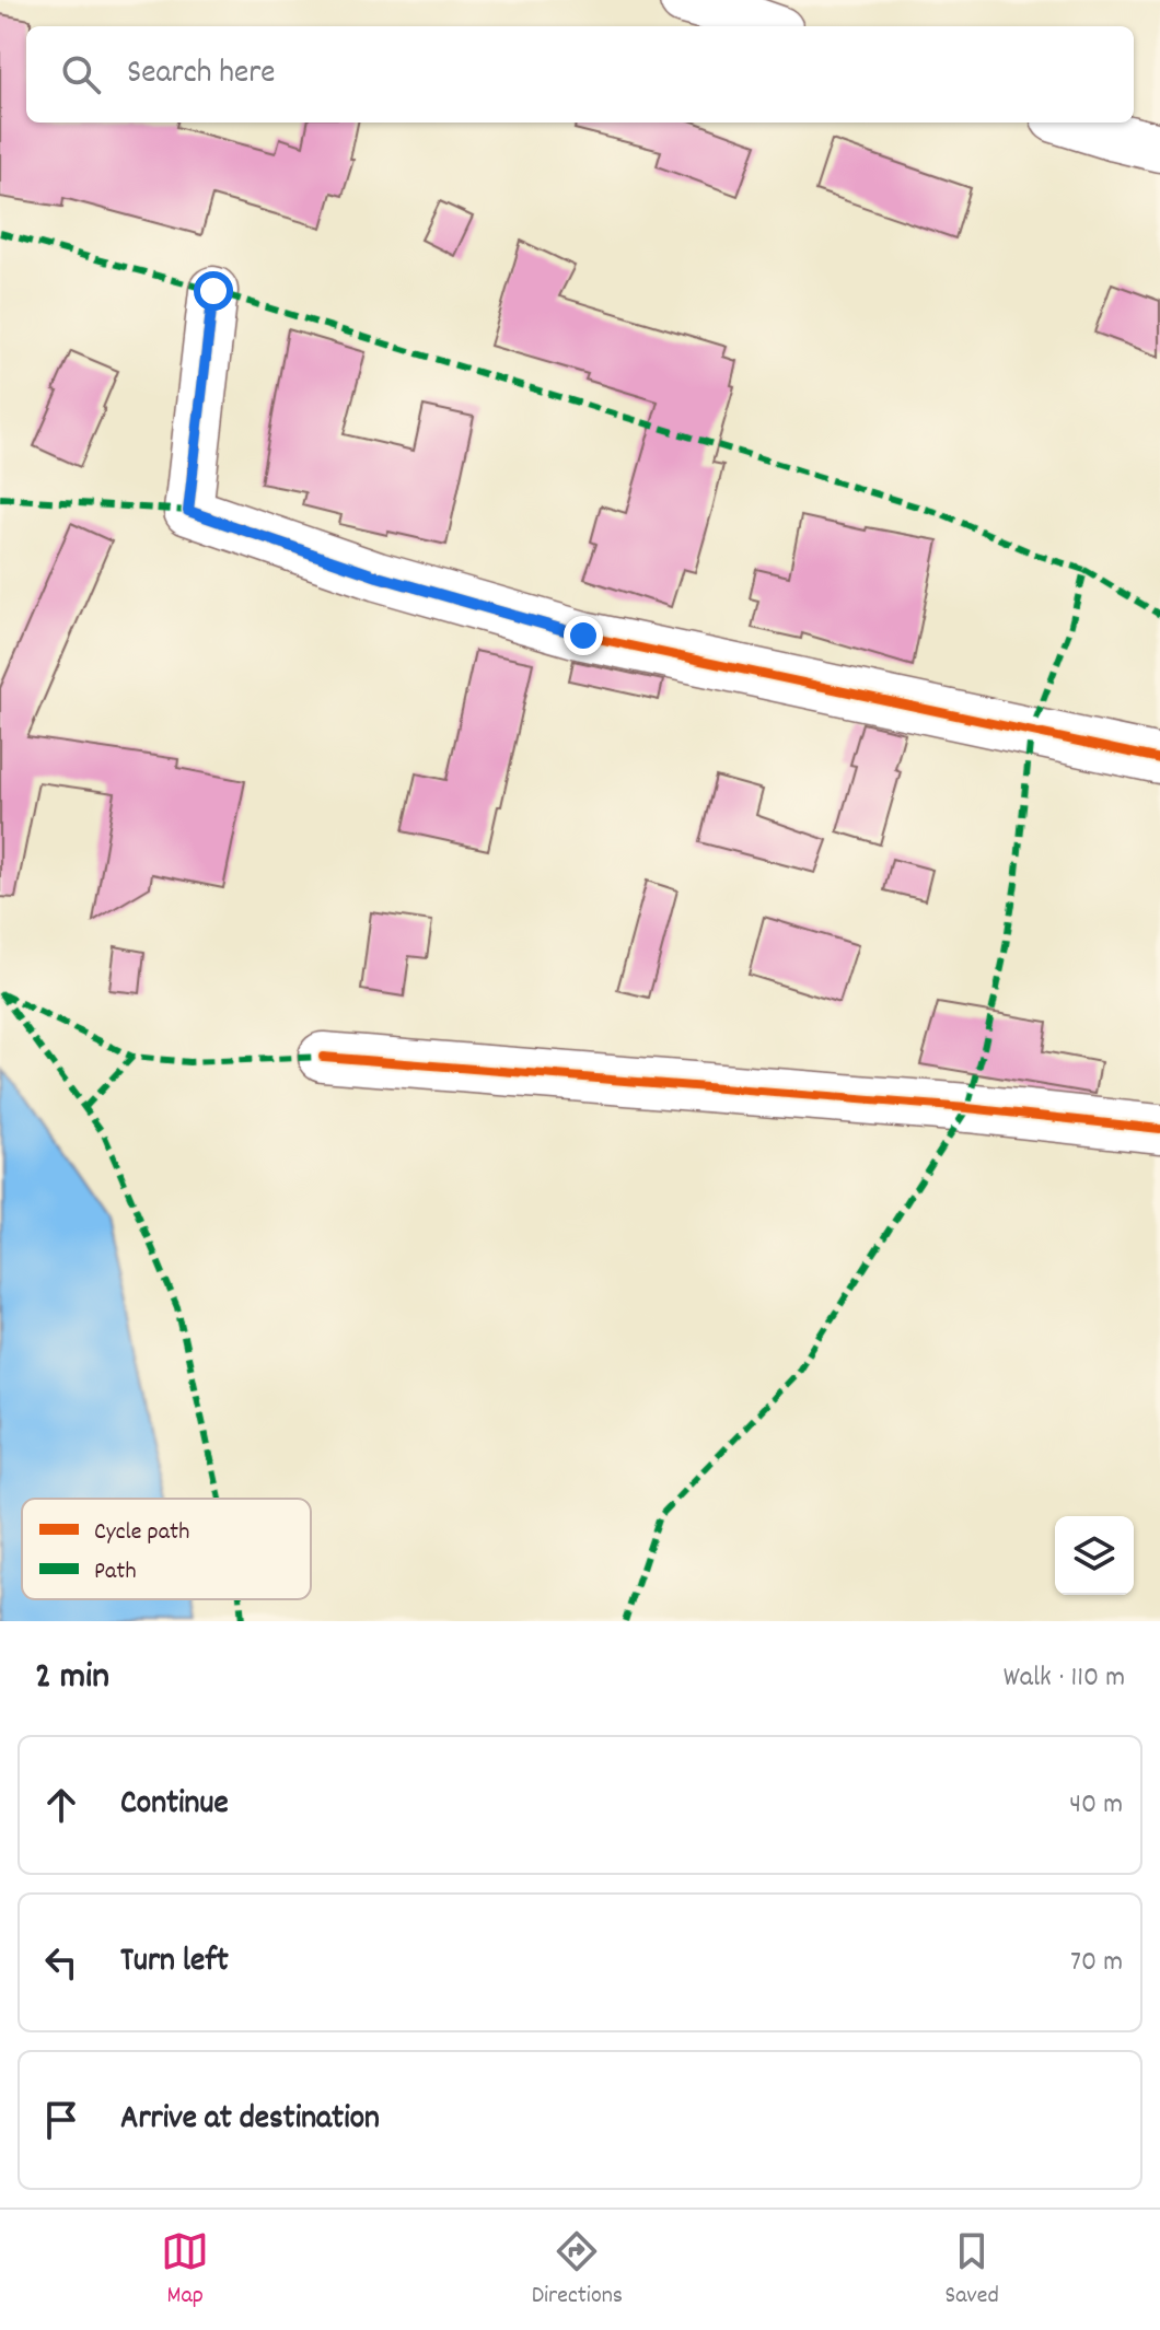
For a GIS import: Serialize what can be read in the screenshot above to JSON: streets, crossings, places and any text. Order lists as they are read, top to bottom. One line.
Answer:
{"legend":["Cycle path","Path"],"page":{"search":"Search here","heading":["2 min","Walk · 110 m"],"list":[["Continue","40 m"],["Turn left","70 m"],"Arrive at destination"],"nav":["Map","Directions","Saved"]}}
